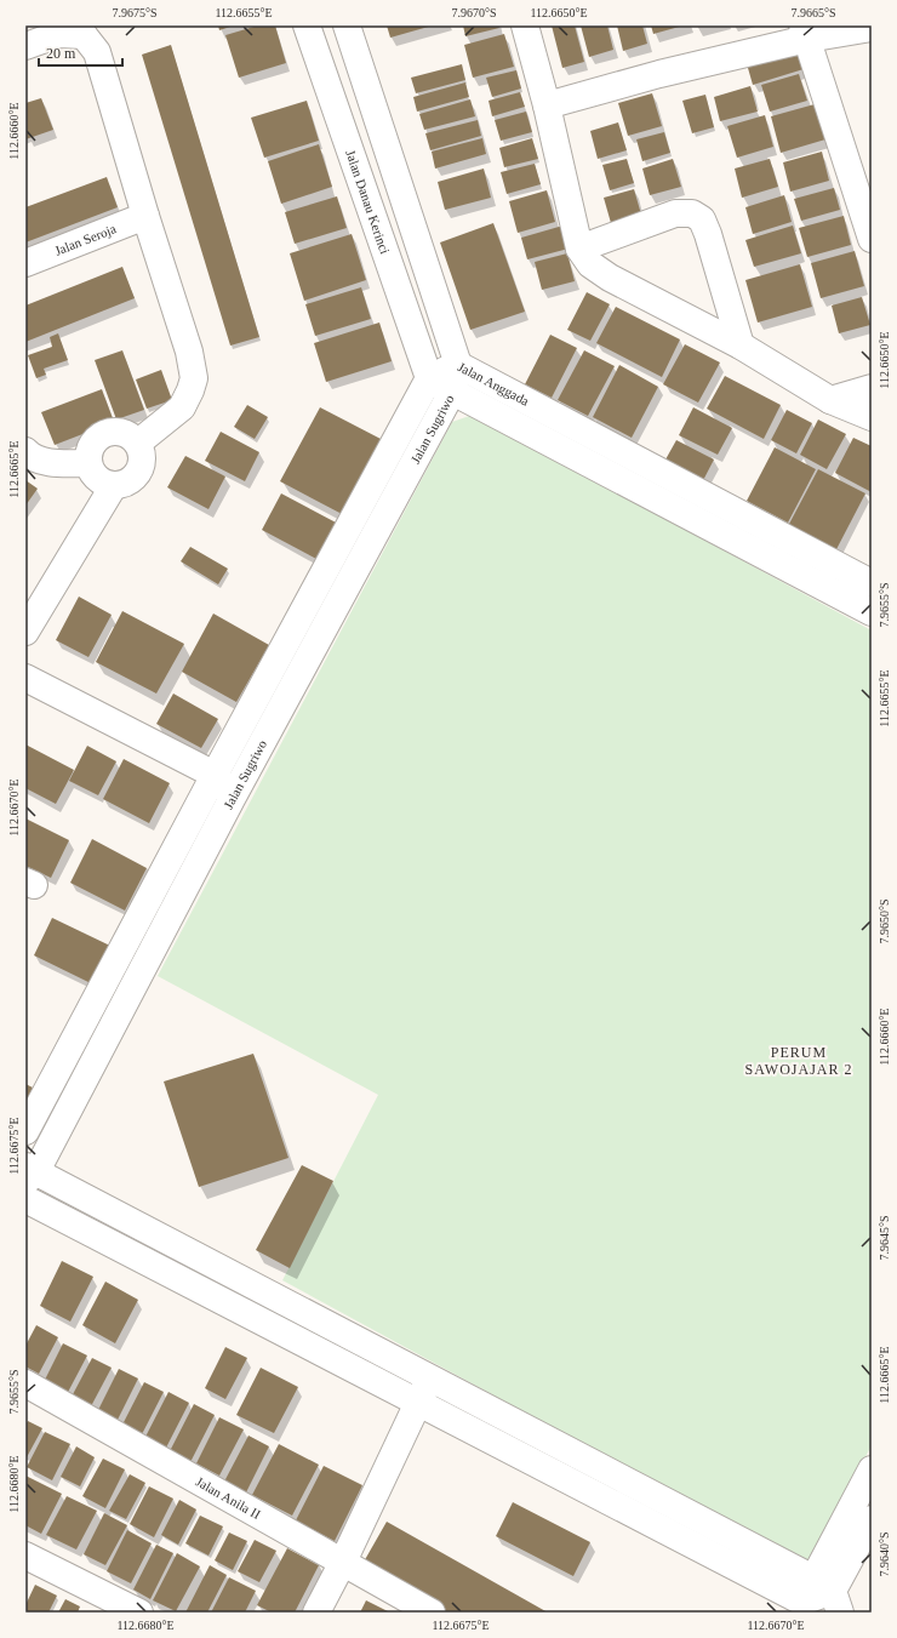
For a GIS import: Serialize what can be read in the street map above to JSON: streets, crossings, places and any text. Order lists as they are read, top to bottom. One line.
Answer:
{"streets":{"street":["Jalan Danau Kerinci","Jalan Seroja","Jalan Anggada","Jalan Sugriwo","Jalan Anila II"]},"crossings":[["Jalan Danau Kerinci","Jalan Anggada"],["Jalan Danau Kerinci","Jalan Sugriwo"],["Jalan Anggada","Jalan Sugriwo"]],"districts":["PERUM SAWOJAJAR 2"],"scale_bar":"20 m","coordinates":["7.9675°S","112.6655°E","7.9670°S","112.6650°E","7.9665°S","112.6660°E","112.6665°E","7.9655°S","112.6670°E","7.9650°S","112.6675°E","7.9645°S","112.6680°E","7.9640°S"]}
